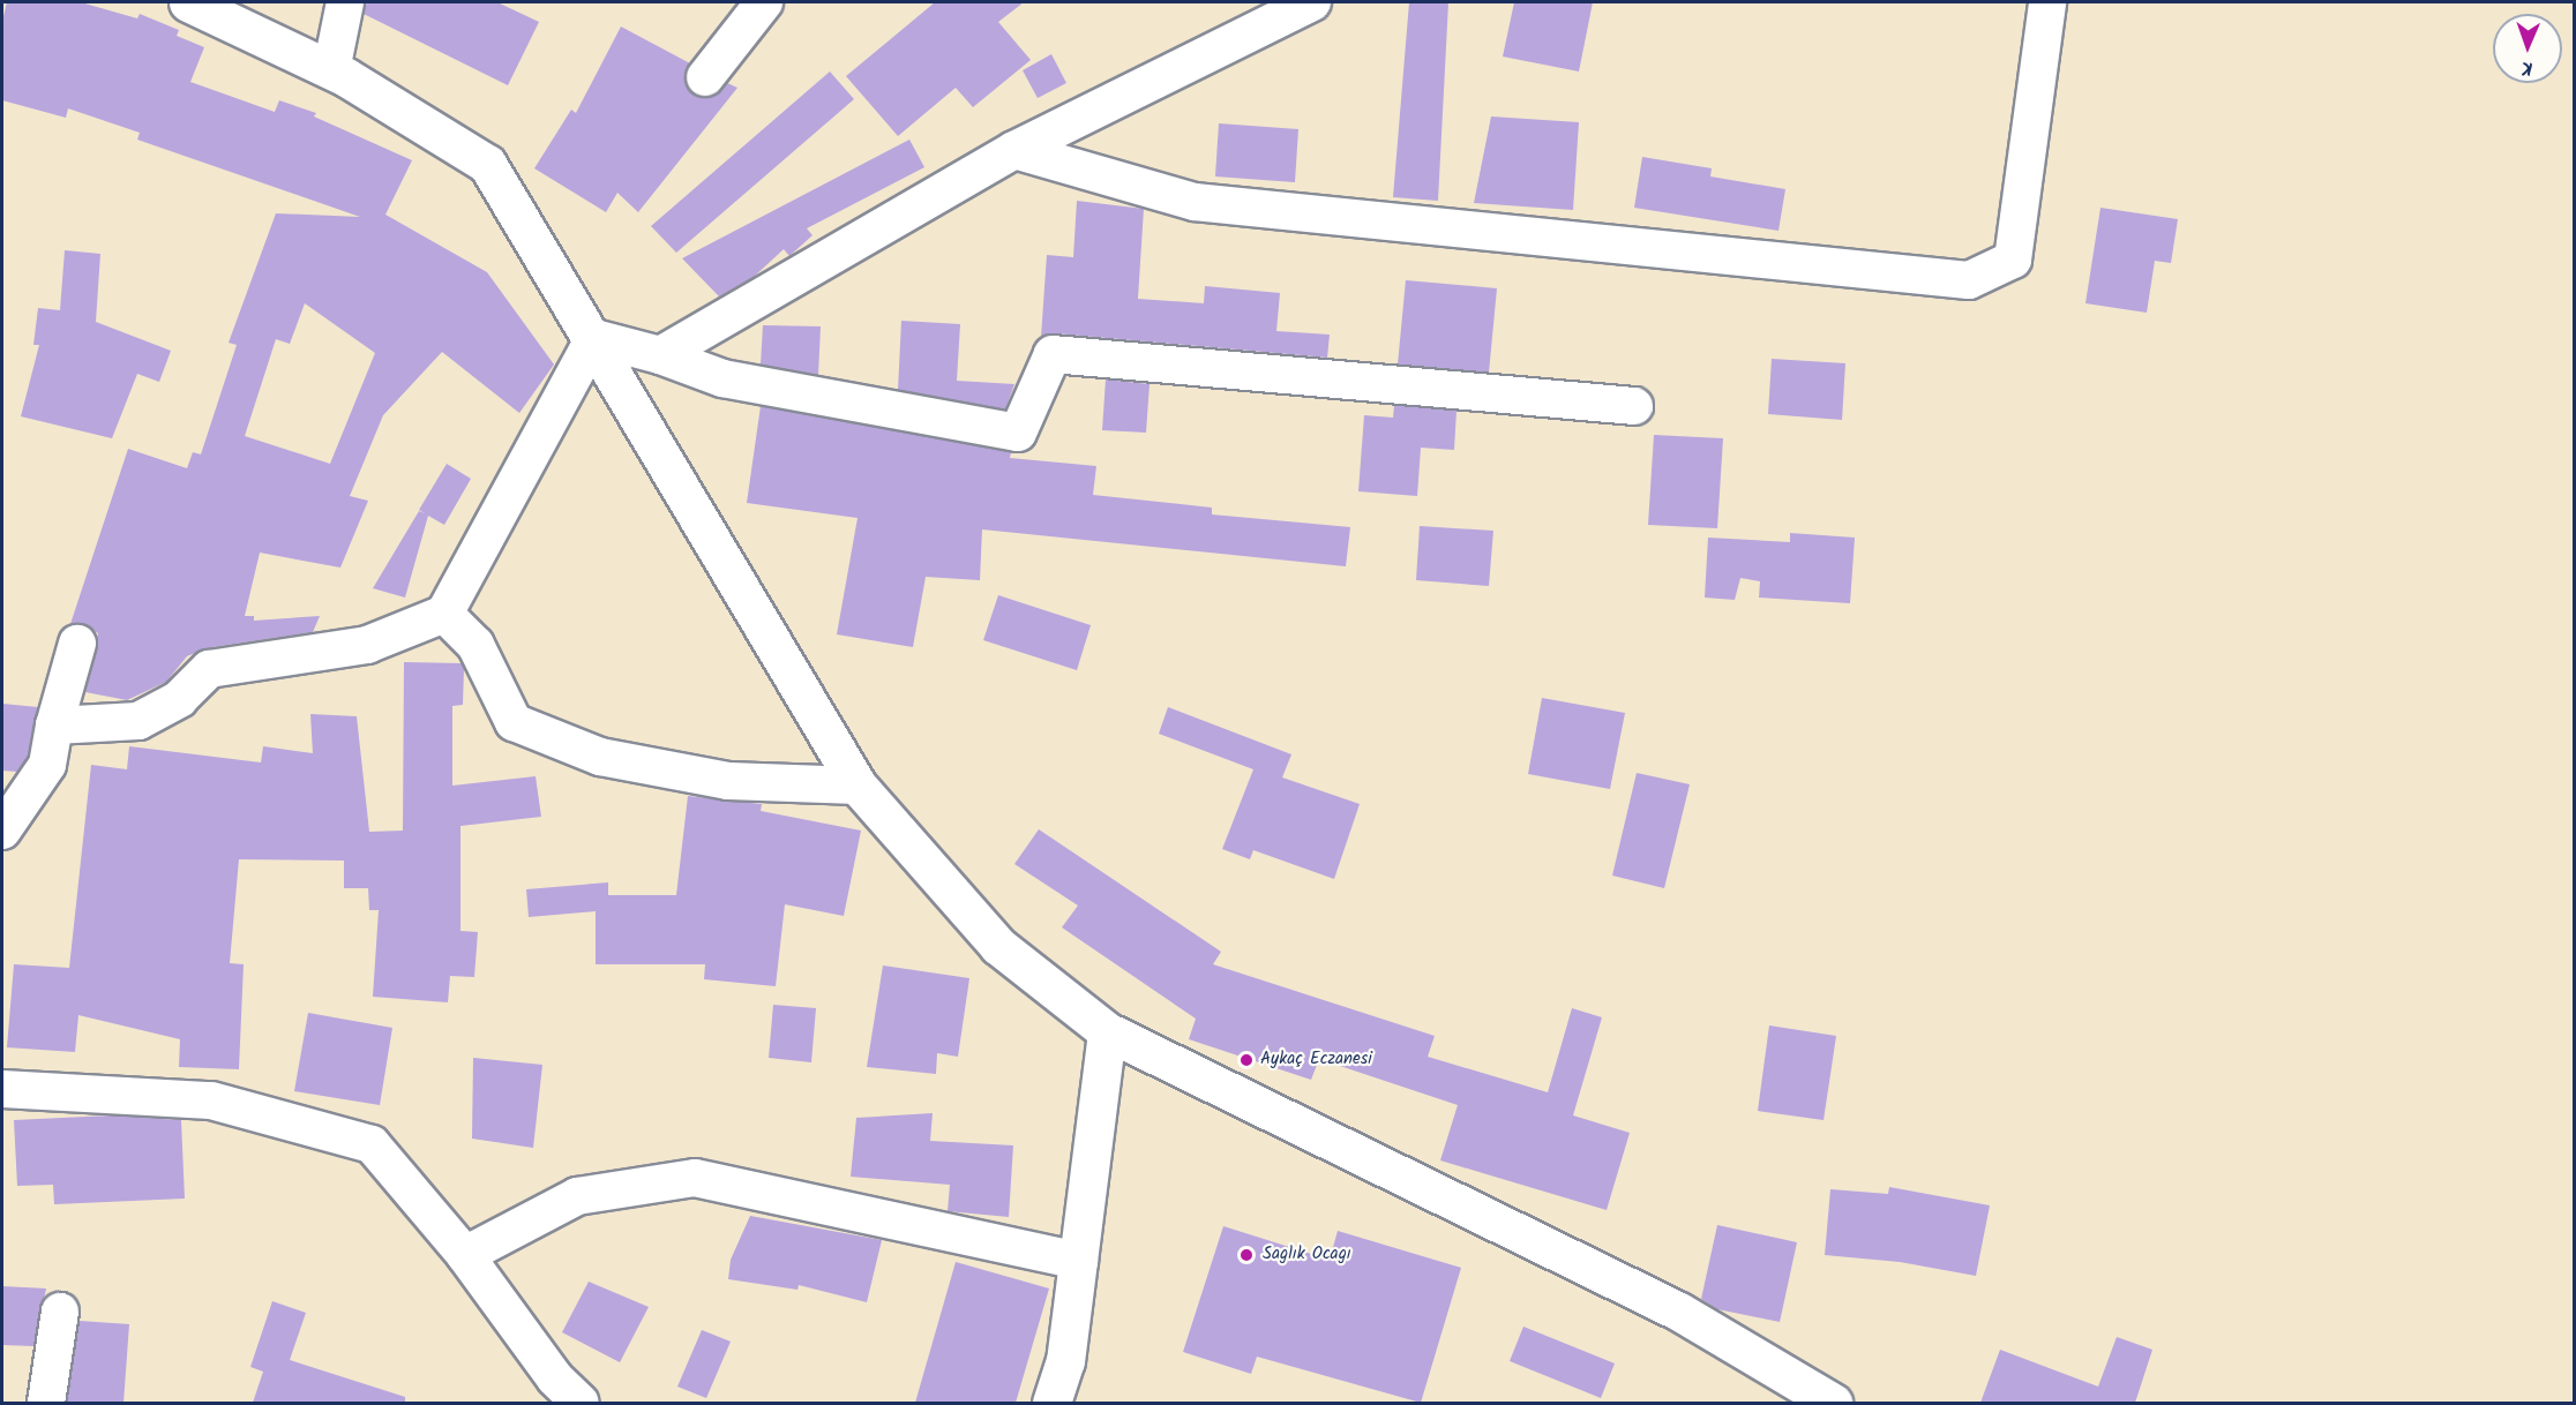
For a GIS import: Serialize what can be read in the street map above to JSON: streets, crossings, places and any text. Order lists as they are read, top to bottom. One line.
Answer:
{"places":["Aykaç Eczanesi","Saglık Ocagı"],"north":"bottom"}
